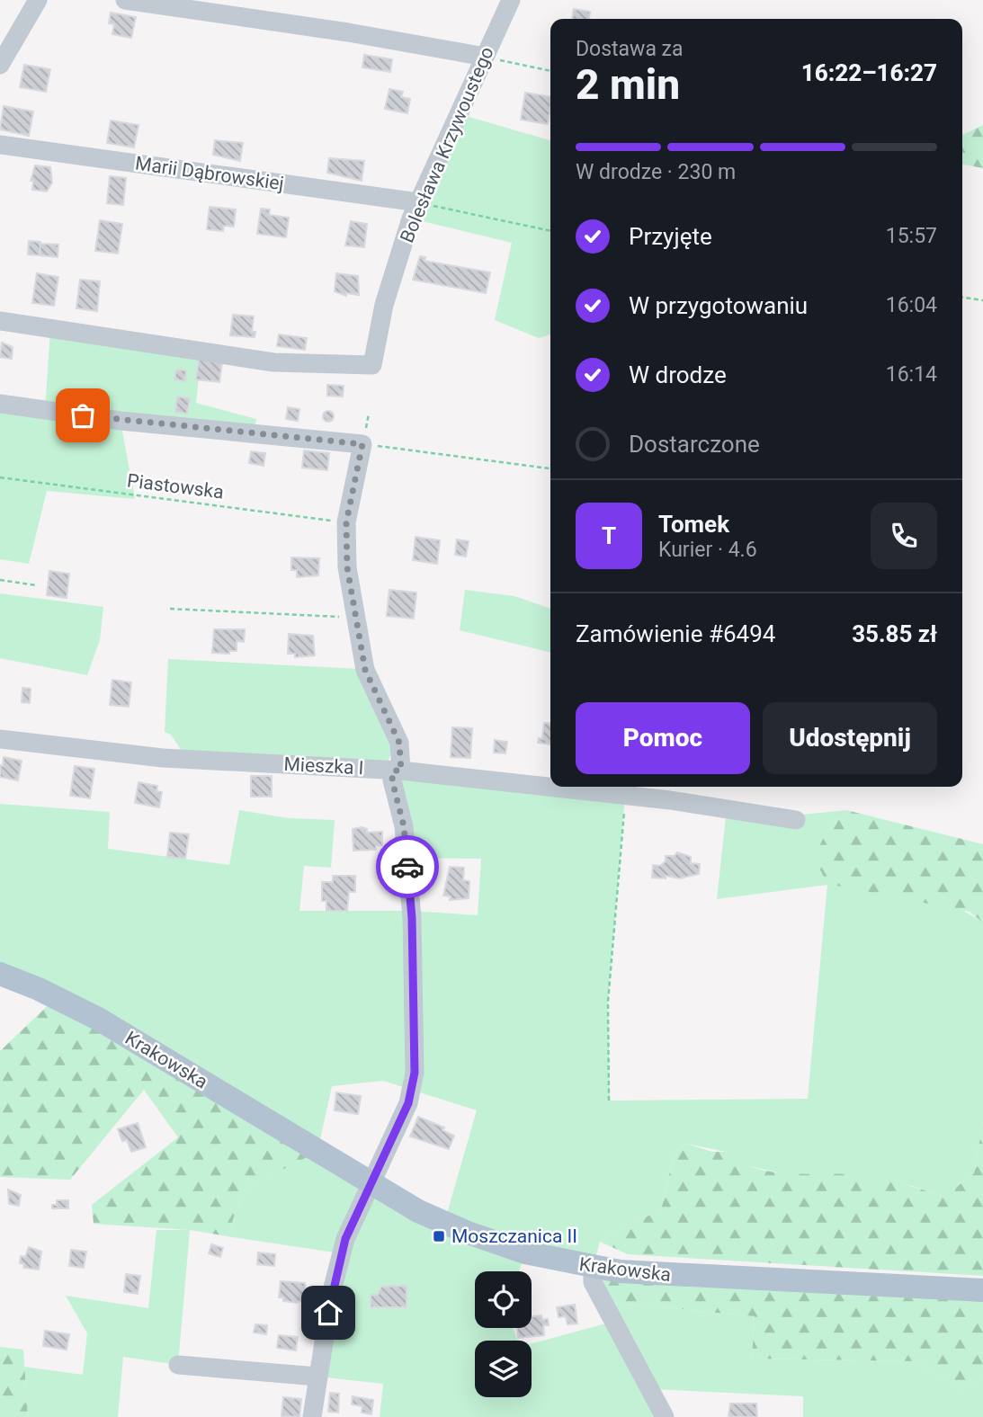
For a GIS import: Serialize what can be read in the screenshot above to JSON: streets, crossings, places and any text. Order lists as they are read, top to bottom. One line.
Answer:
{"streets":{"main road":["Krakowska"],"street":["Bolesława Krzywoustego","Marii Dąbrowskiej","Mieszka I"],"path":["Piastowska"]},"crossings":[["Bolesława Krzywoustego","Marii Dąbrowskiej"]],"places":{"transit":["Moszczanica II"]},"page":{"heading":["2 min","Dostawa za","16:22–16:27"],"panel":["Tomek","Kurier · 4.6","Zamówienie #6494","35.85 zł"],"bar":"W drodze · 230 m","list":[["Przyjęte","15:57"],["W przygotowaniu","16:04"],["W drodze","16:14"],"Dostarczone"],"round":"T","buttons":["Pomoc","Udostępnij"]}}
